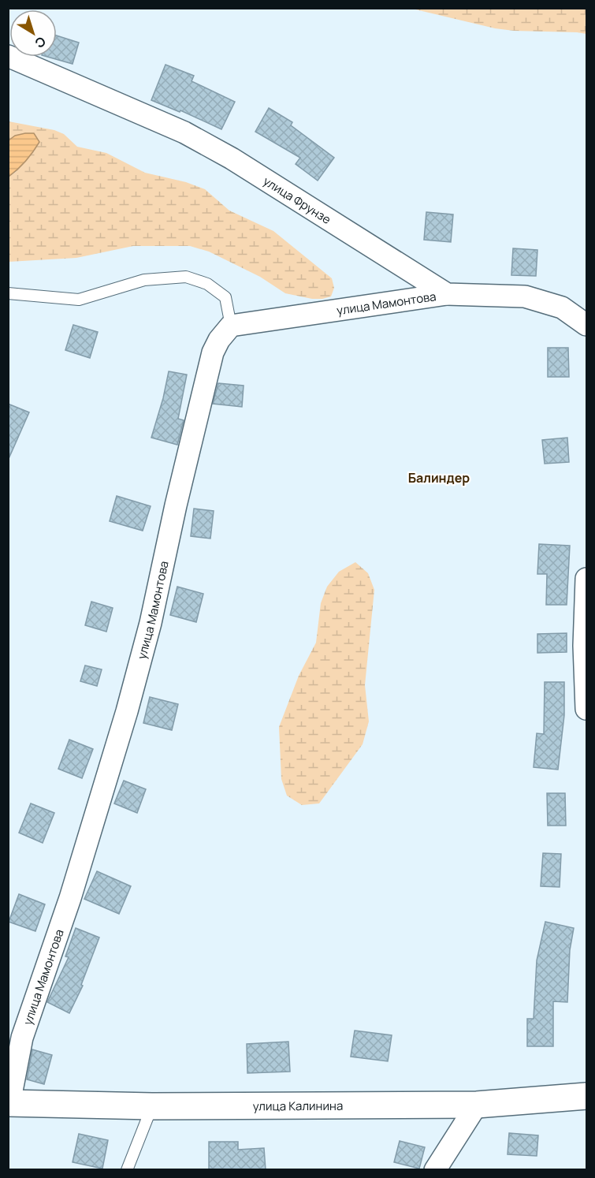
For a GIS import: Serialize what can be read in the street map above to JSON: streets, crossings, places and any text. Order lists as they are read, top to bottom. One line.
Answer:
{"streets":{"street":["улица Фрунзе","улица Мамонтова","улица Калинина"]},"crossings":[["улица Фрунзе","улица Мамонтова"],["улица Мамонтова","улица Калинина"]],"districts":["Балиндер"],"north":"bottom right"}
